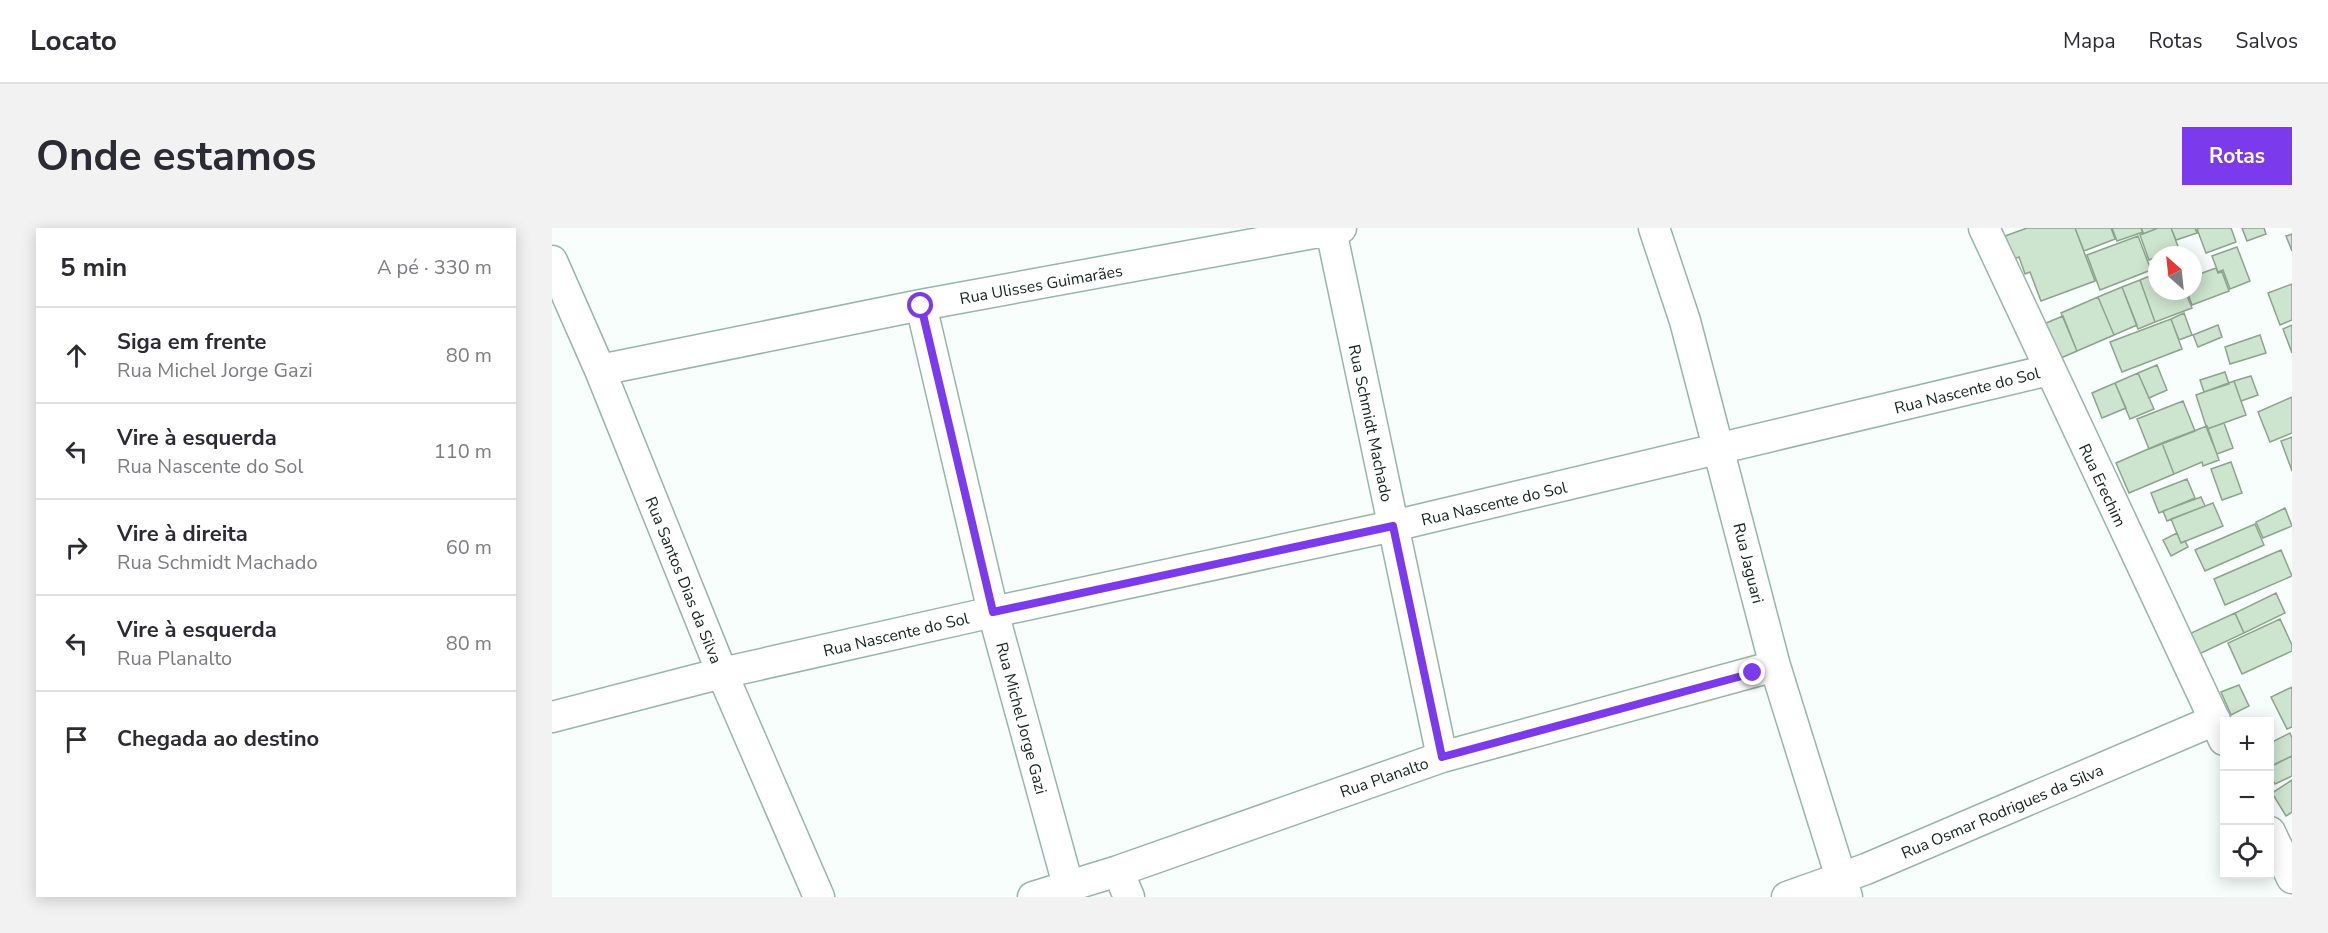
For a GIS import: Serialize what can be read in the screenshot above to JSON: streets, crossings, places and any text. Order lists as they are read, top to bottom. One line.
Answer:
{"streets":{"street":["Rua Ulisses Guimarães","Rua Nascente do Sol","Rua Schmidt Machado","Rua Erechim","Rua Jaguari","Rua Santos Dias da Silva","Rua Michel Jorge Gazi","Rua Planalto","Rua Osmar Rodrigues da Silva"]},"crossings":[["Rua Ulisses Guimarães","Rua Schmidt Machado"],["Rua Ulisses Guimarães","Rua Santos Dias da Silva"],["Rua Ulisses Guimarães","Rua Michel Jorge Gazi"],["Rua Nascente do Sol","Rua Schmidt Machado"],["Rua Nascente do Sol","Rua Erechim"],["Rua Nascente do Sol","Rua Jaguari"],["Rua Nascente do Sol","Rua Santos Dias da Silva"],["Rua Nascente do Sol","Rua Michel Jorge Gazi"],["Rua Schmidt Machado","Rua Planalto"],["Rua Erechim","Rua Osmar Rodrigues da Silva"],["Rua Jaguari","Rua Planalto"],["Rua Jaguari","Rua Osmar Rodrigues da Silva"],["Rua Michel Jorge Gazi","Rua Planalto"]],"north":"top left","page":{"header":"Locato","nav":["Mapa","Rotas","Salvos"],"buttons":"Rotas","title":"Onde estamos","heading":["5 min","A pé · 330 m"],"list":[["Siga em frente","Rua Michel Jorge Gazi","80 m"],["Vire à esquerda","Rua Nascente do Sol","110 m"],["Vire à direita","Rua Schmidt Machado","60 m"],["Vire à esquerda","Rua Planalto","80 m"],"Chegada ao destino"],"map_buttons":["+","−"]}}
